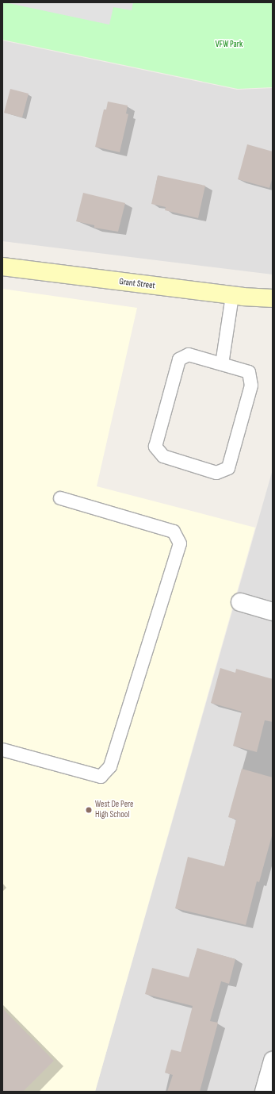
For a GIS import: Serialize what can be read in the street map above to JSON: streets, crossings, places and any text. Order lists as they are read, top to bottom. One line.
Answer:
{"streets":{"street":["Grant Street"]},"parks":["VFW Park"],"places":["West De Pere High School"]}
